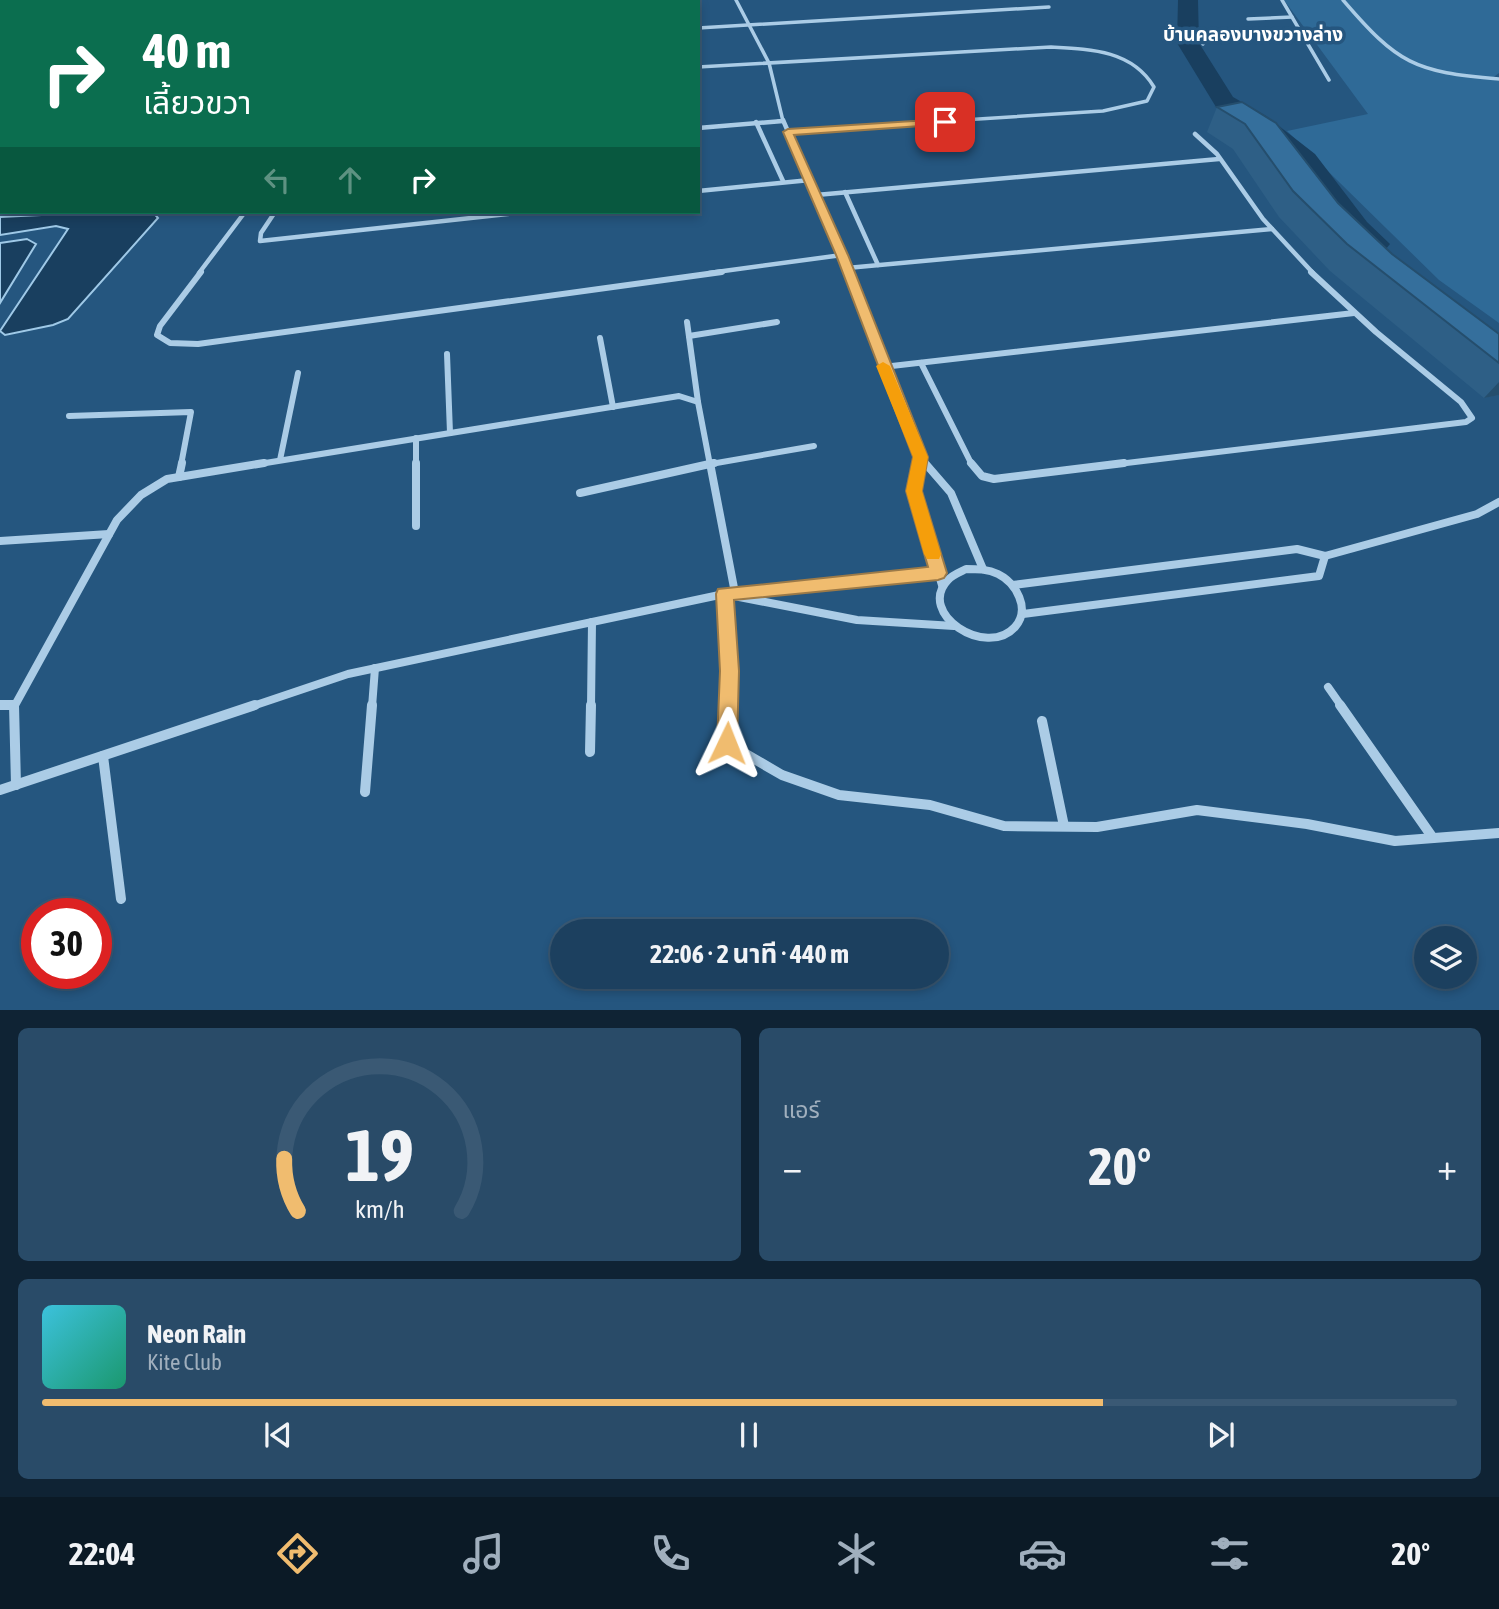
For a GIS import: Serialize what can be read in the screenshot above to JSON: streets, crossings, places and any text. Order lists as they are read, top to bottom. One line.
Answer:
{"districts":["บ้านคลองบางขวางล่าง"],"page":{"turn":["40 m","เลี้ยวขวา"],"limit":"30","trip":"22:06 · 2 นาที · 440 m","tile":"แอร์","heat":["−","20°","+"],"song":["Neon Rain","Kite Club"],"tabs":["22:04","20°"],"gauge":["19","km/h"]}}
